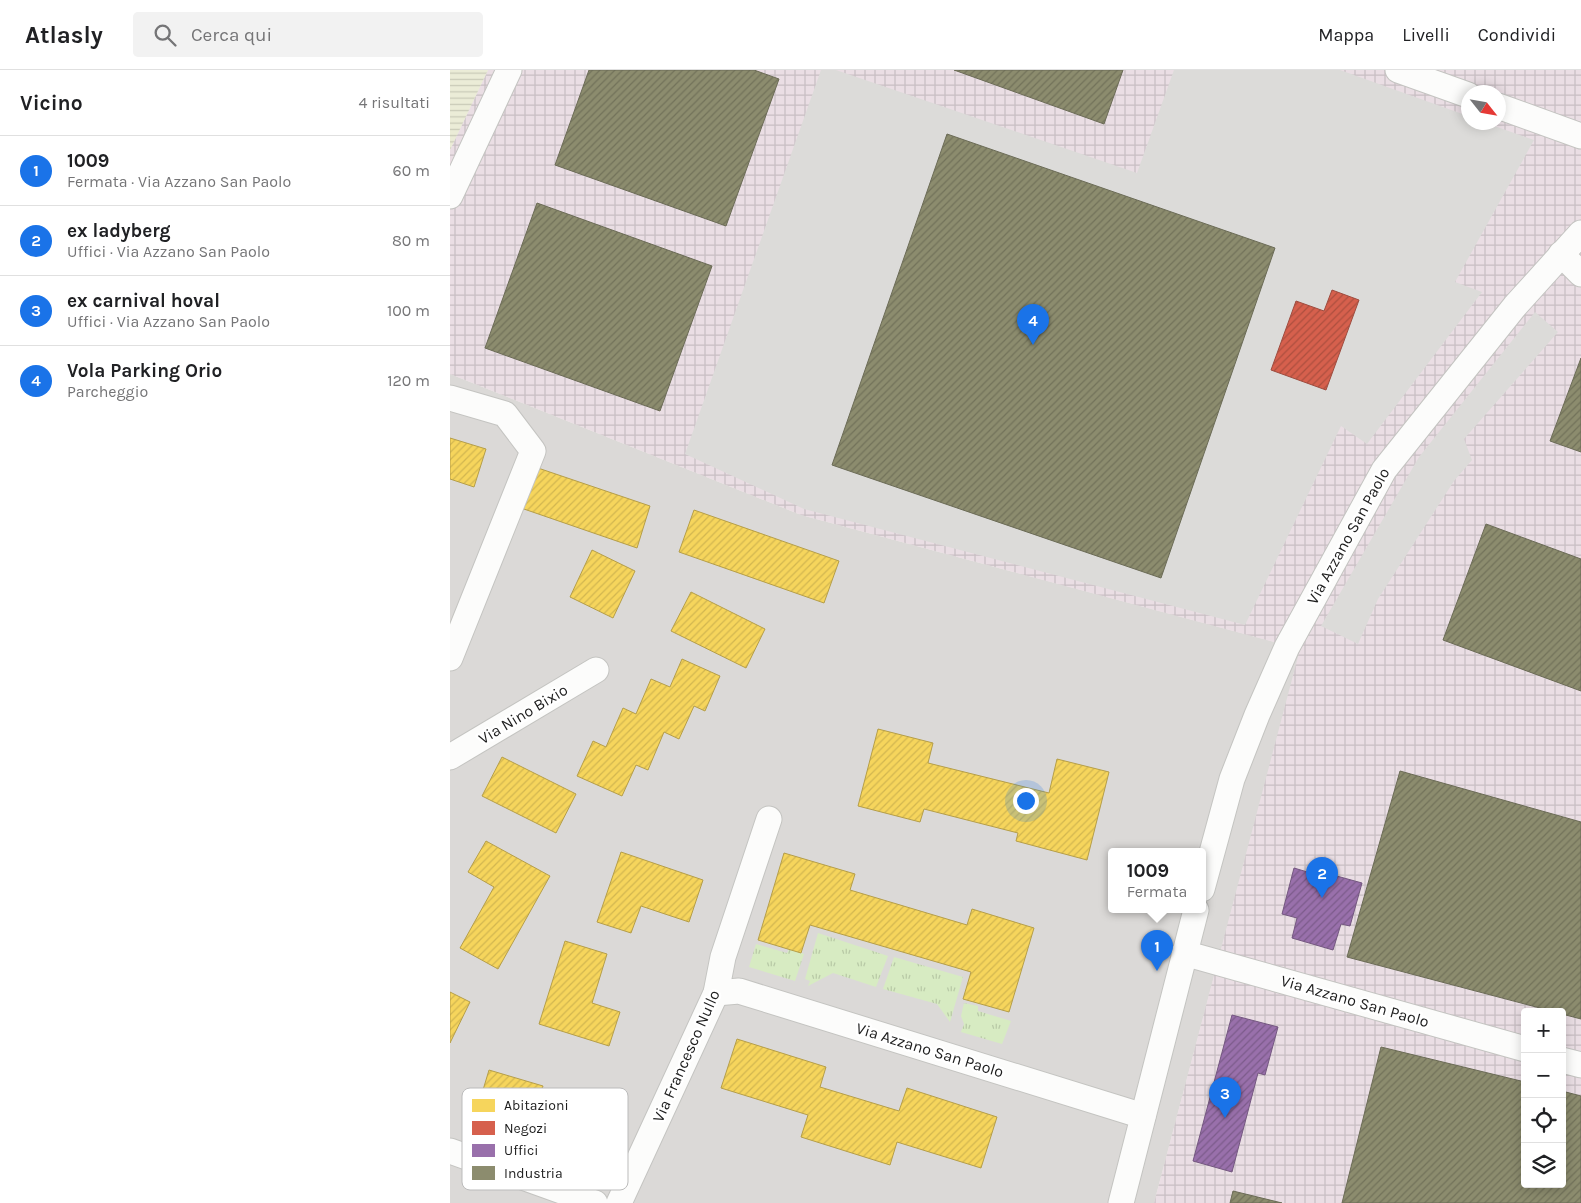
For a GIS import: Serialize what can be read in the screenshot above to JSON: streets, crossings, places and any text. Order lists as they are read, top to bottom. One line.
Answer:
{"streets":{"street":["Via Azzano San Paolo","Via Nino Bixio","Via Francesco Nullo"]},"crossings":[["Via Azzano San Paolo","Via Francesco Nullo"]],"legend":["Abitazioni","Negozi","Uffici","Industria"],"north":"bottom right","page":{"header":"Atlasly","search":"Cerca qui","nav":["Mappa","Livelli","Condividi"],"heading":["Vicino","4 risultati"],"list":[{"mark":"1","name":"1009","note":"Fermata · Via Azzano San Paolo","value":"60 m"},{"mark":"2","name":"ex ladyberg","note":"Uffici · Via Azzano San Paolo","value":"80 m"},{"mark":"3","name":"ex carnival hoval","note":"Uffici · Via Azzano San Paolo","value":"100 m"},{"mark":"4","name":"Vola Parking Orio","note":"Parcheggio","value":"120 m"}],"pins":["4","2","1","3"],"popup":["1009","Fermata"],"map_buttons":["+","−"]}}
